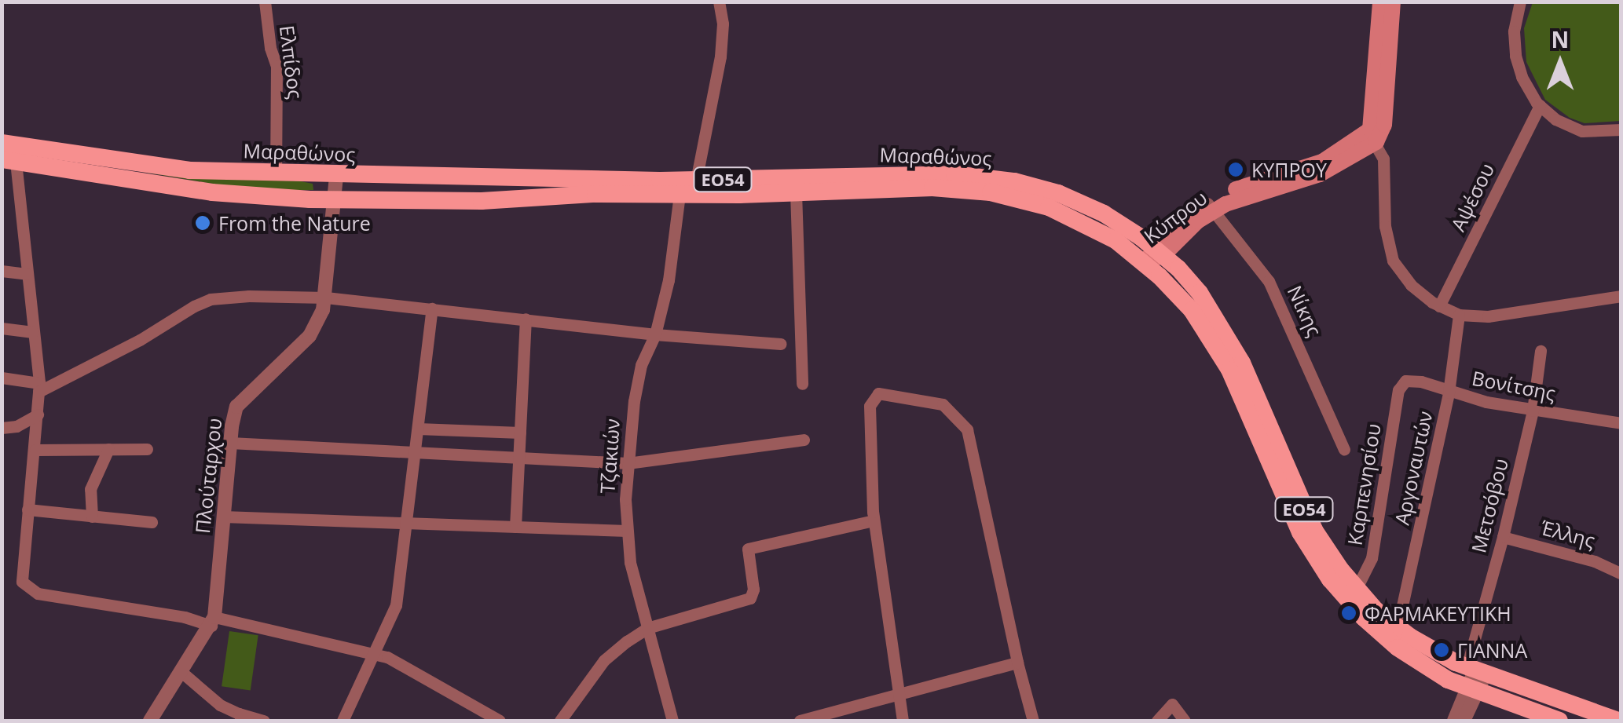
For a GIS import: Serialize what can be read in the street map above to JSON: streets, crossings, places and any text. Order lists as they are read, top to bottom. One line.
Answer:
{"streets":{"main road":["Μαραθώνος","ΕΟ54","Κύπρου"],"street":["Ελπίδος","Αψέσου","Νίκης","Βονίτσης","Τζακιών","Αργοναυτών","Πλούταρχου","Καρπενησίου","Μετσόβου","Έλλης"]},"crossings":[["Ελπίδος","Μαραθώνος"],["Μαραθώνος","Κύπρου"],["Μαραθώνος","Τζακιών"],["Μαραθώνος","Αργοναυτών"],["Μαραθώνος","Πλούταρχου"],["Μαραθώνος","Καρπενησίου"],["Μαραθώνος","Μετσόβου"],["Κύπρου","Νίκης"],["Βονίτσης","Αργοναυτών"],["Βονίτσης","Καρπενησίου"],["Βονίτσης","Μετσόβου"],["Μετσόβου","Έλλης"]],"places":["ΚΥΠΡΟΥ","From the Nature","ΦΑΡΜΑΚΕΥΤΙΚΗ","ΓΙΑΝΝΑ"],"north":"top"}
